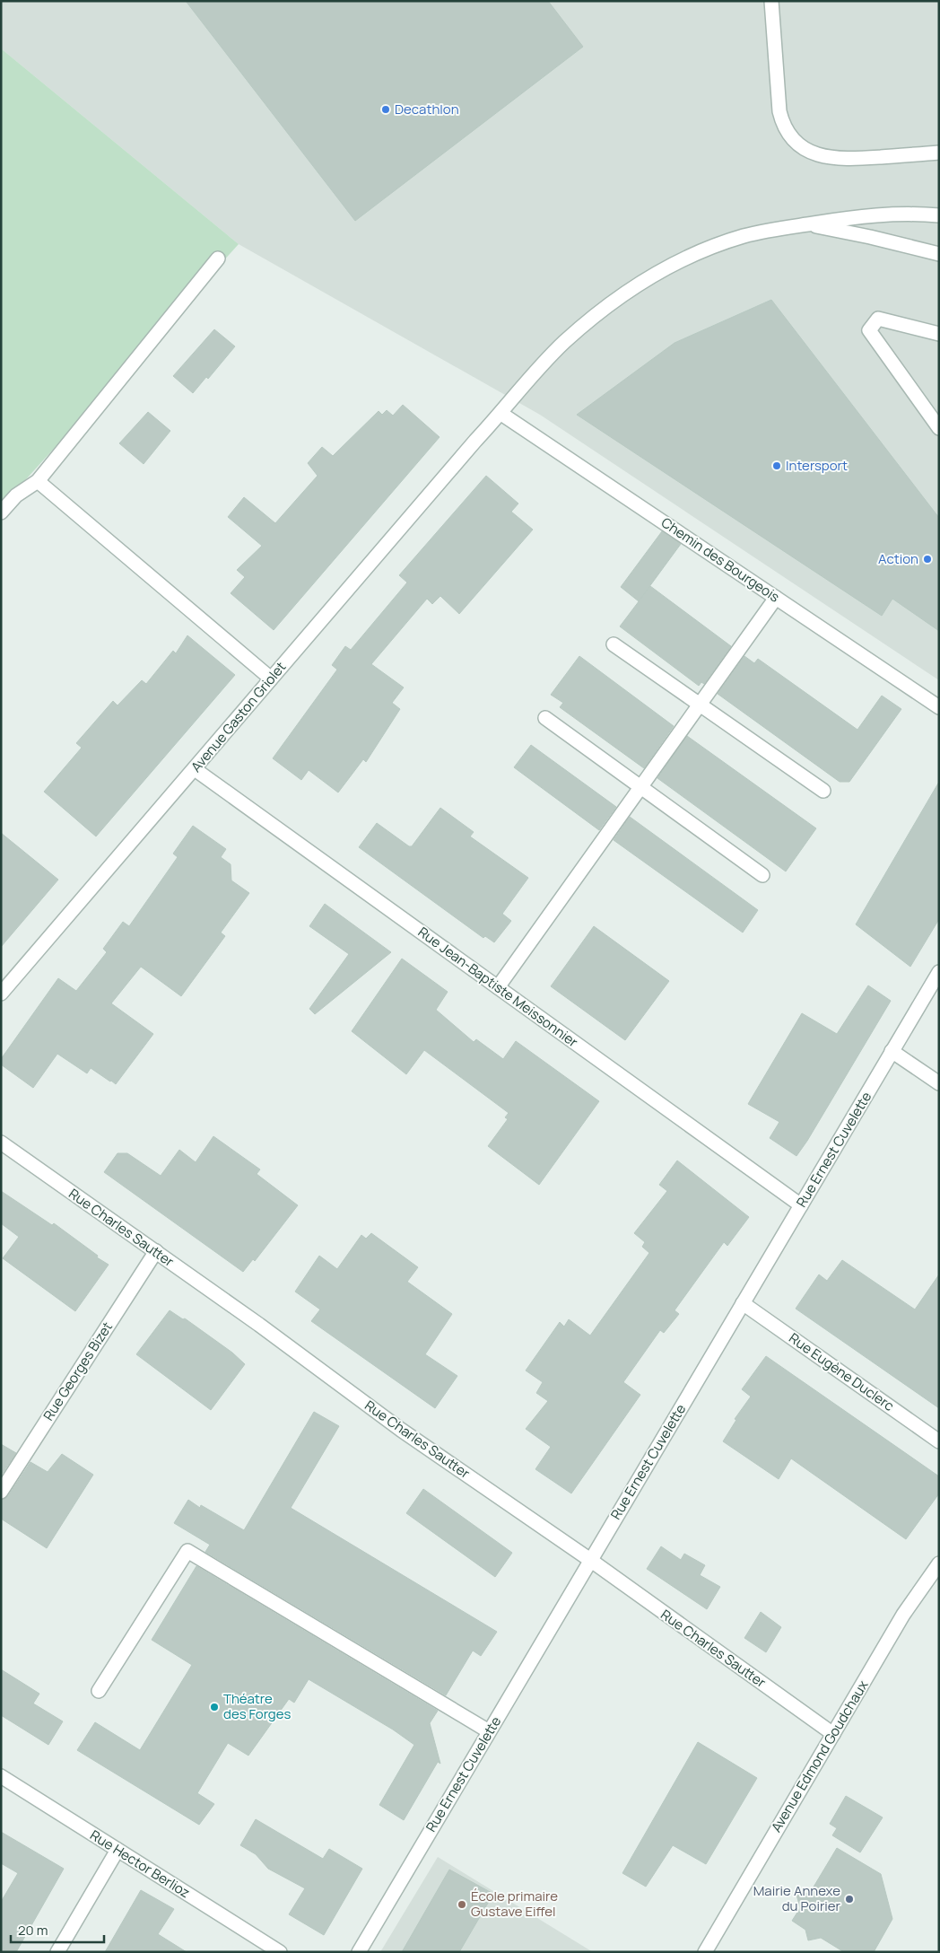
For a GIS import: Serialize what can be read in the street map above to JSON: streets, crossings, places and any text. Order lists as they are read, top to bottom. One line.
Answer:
{"streets":{"street":["Chemin des Bourgeois","Avenue Gaston Griolet","Rue Jean-Baptiste Meissonnier","Rue Ernest Cuvelette","Rue Charles Sautter","Rue Georges Bizet","Rue Eugène Duclerc","Avenue Edmond Goudchaux","Rue Hector Berlioz"]},"crossings":[["Chemin des Bourgeois","Avenue Gaston Griolet"],["Avenue Gaston Griolet","Rue Jean-Baptiste Meissonnier"],["Rue Jean-Baptiste Meissonnier","Rue Ernest Cuvelette"],["Rue Ernest Cuvelette","Rue Charles Sautter"],["Rue Ernest Cuvelette","Rue Eugène Duclerc"],["Rue Charles Sautter","Rue Georges Bizet"],["Rue Charles Sautter","Avenue Edmond Goudchaux"]],"places":["Decathlon","Intersport","Action","Théatre des Forges","Mairie Annexe du Poirier","École primaire Gustave Eiffel"],"scale_bar":"20 m"}
